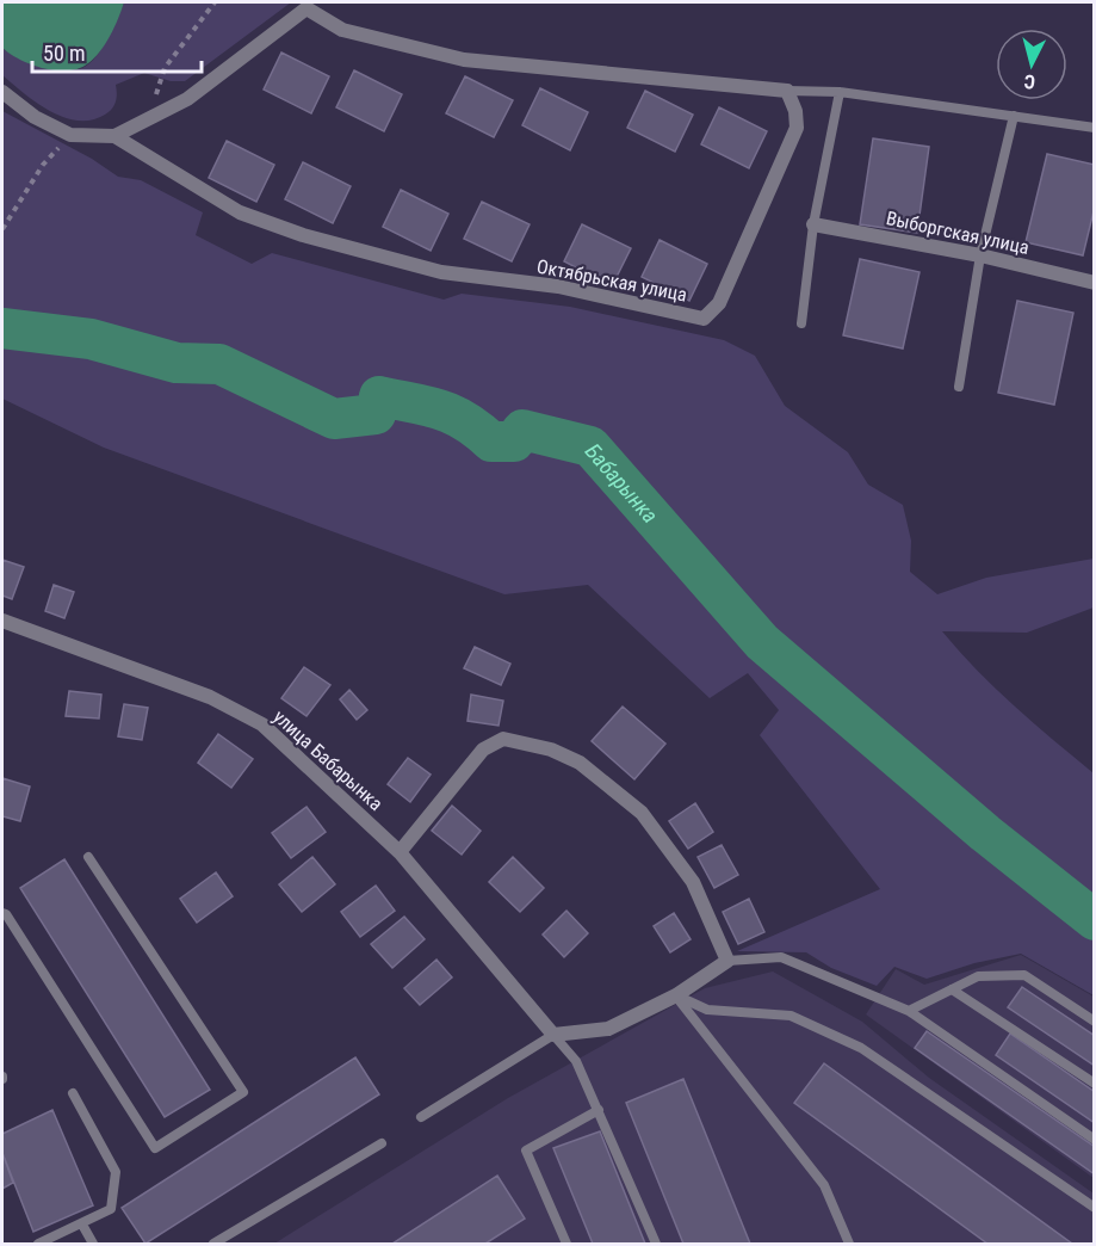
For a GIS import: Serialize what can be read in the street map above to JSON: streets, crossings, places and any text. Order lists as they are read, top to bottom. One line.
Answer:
{"streets":{"street":["Выборгская улица","Октябрьская улица","улица Бабарынка"]},"water":["Бабарынка"],"scale_bar":"50 m","north":"bottom"}
